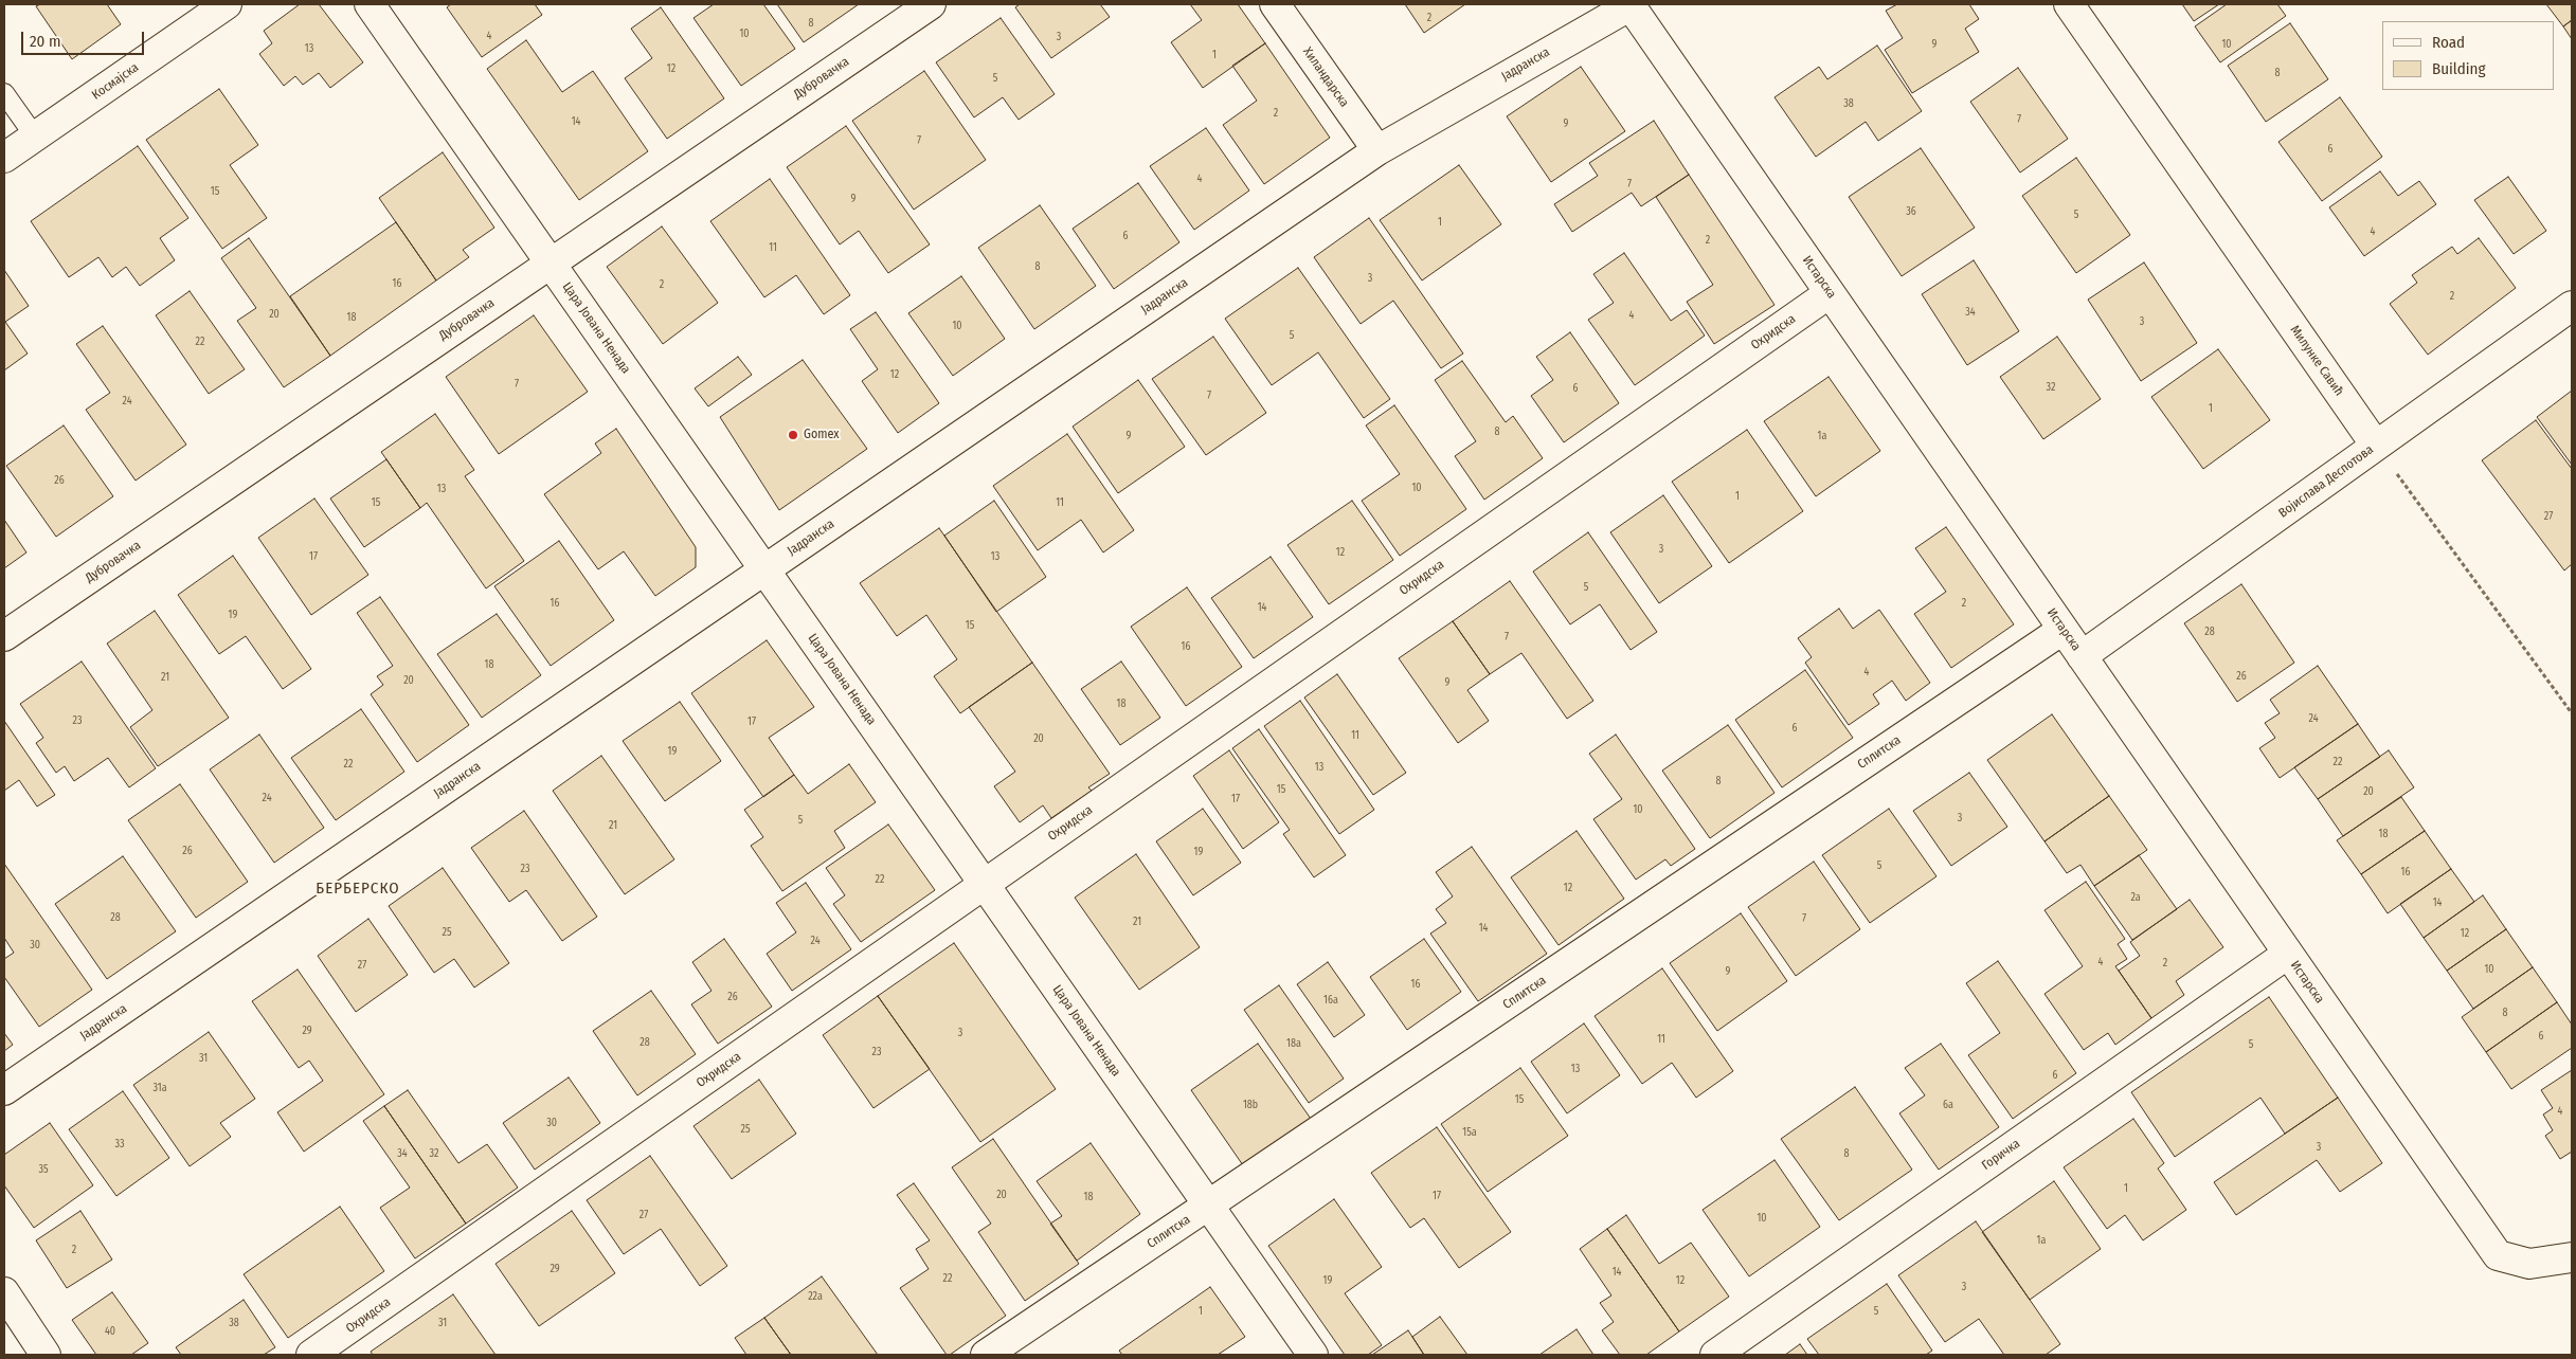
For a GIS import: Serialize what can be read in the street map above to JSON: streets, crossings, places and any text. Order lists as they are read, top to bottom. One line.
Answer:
{"streets":{"street":["Јадранска","Хиландарска","Дубровачка","Космајска","Истарска","Цара Јована Ненада","Охридска","Милунке Савић","Војислава Деспотова","Сплитска","Горичка"]},"crossings":[["Јадранска","Хиландарска"],["Јадранска","Истарска"],["Јадранска","Цара Јована Ненада"],["Дубровачка","Цара Јована Ненада"],["Истарска","Охридска"],["Истарска","Војислава Деспотова"],["Истарска","Сплитска"],["Истарска","Горичка"],["Цара Јована Ненада","Охридска"],["Цара Јована Ненада","Сплитска"],["Милунке Савић","Војислава Деспотова"]],"districts":["БЕРБЕРСКО"],"places":["Gomex"],"house_numbers":["2","8","10","4","3","9","10","13","1","12","8","5","38","2","7","14","9","7","6","4","7","15","9","36","5","1","4","6","2","11","8","3","16","2","2","34","20","4","18","3","10","5","22","12","7","32","6","7","24","1","8","9","1a","26","10","13","1","15","11","27","3","12","17","13","5","16","2","14","19","15","28","7","16","18","4","26","21","20","9","18","24","23","17","6","11","20","19","22","22","13","8","15","20","24","17","10","3","5","21","18","26","19","5","23","16","22","12","2a","14","28","7","21","14","25","12","24","30","4","2","27","10","9","16","26","16a","8","29","3","6","11","28","18a","5","23","31","13","6","31a","15","18b","6a","4","30","25","15a","33","3","34","32","8","35","1","20","17","18","27","10","1a","2","29","14","22","19","12","3","22a","1","5","38","31","40"],"legend":["Road","Building"],"scale_bar":"20 m"}
